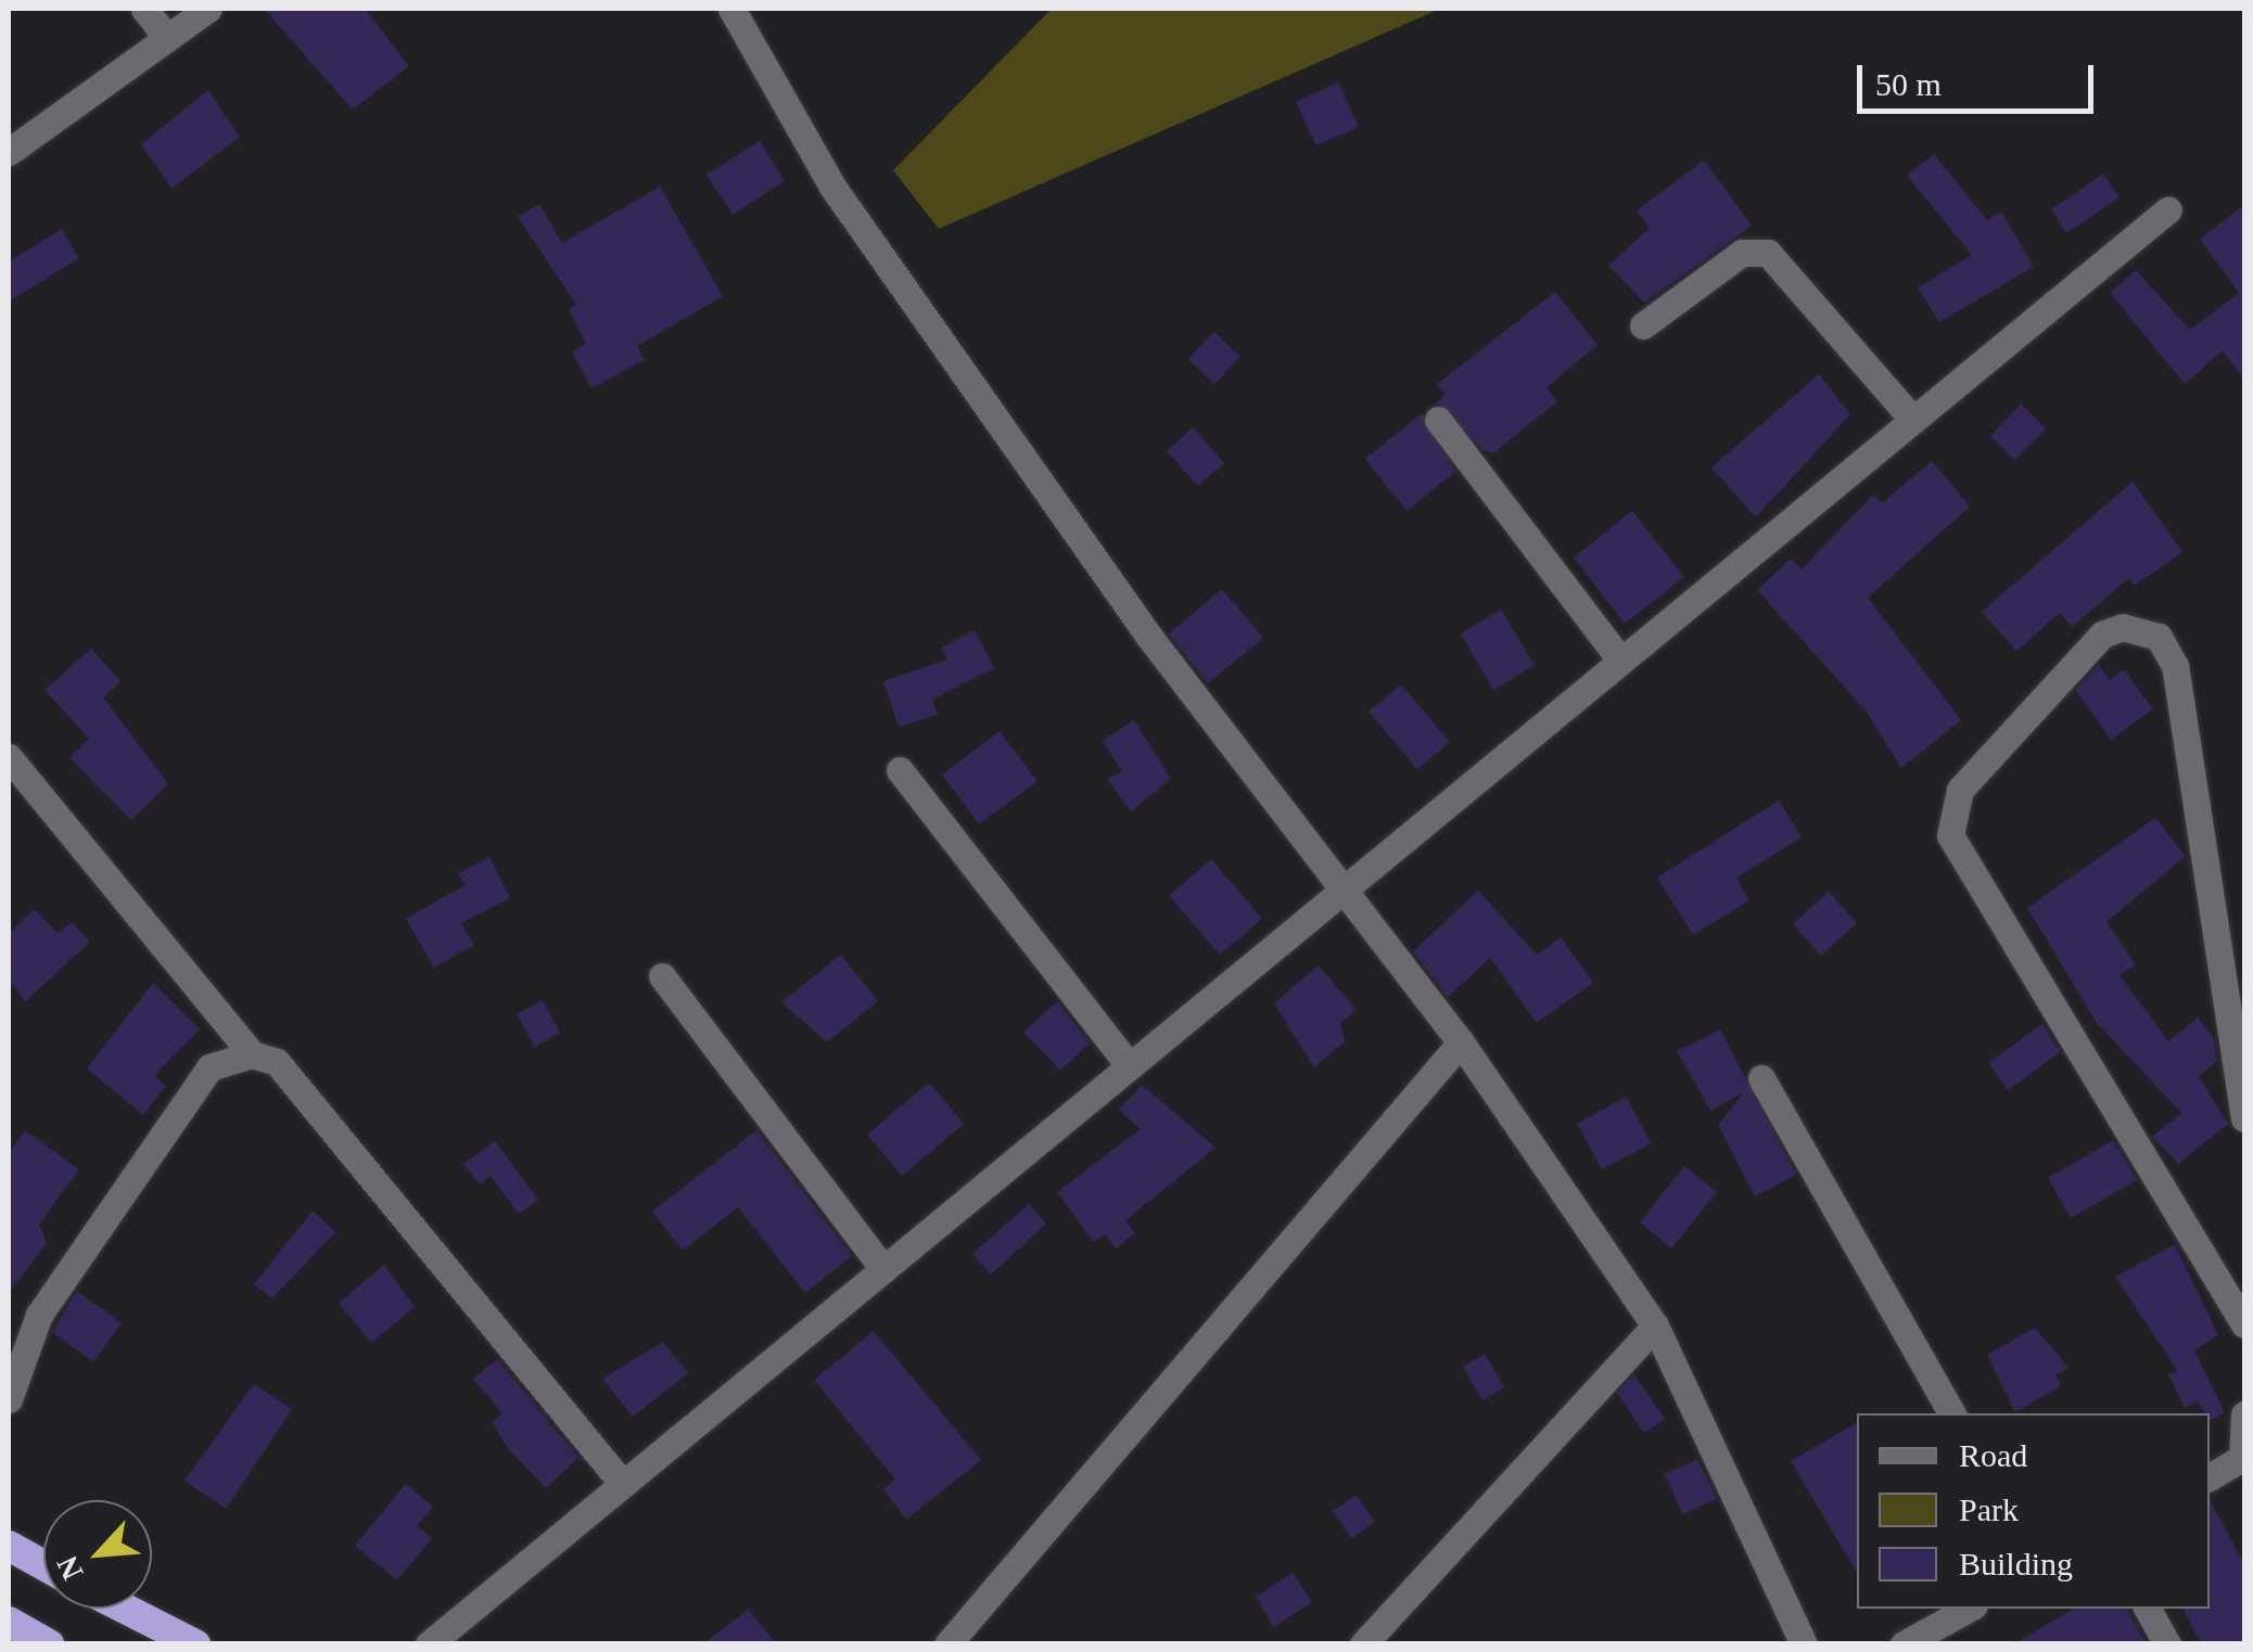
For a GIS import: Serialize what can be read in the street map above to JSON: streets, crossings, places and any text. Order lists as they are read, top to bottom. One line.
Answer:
{"legend":["Road","Park","Building"],"scale_bar":"50 m","north":"bottom left"}
